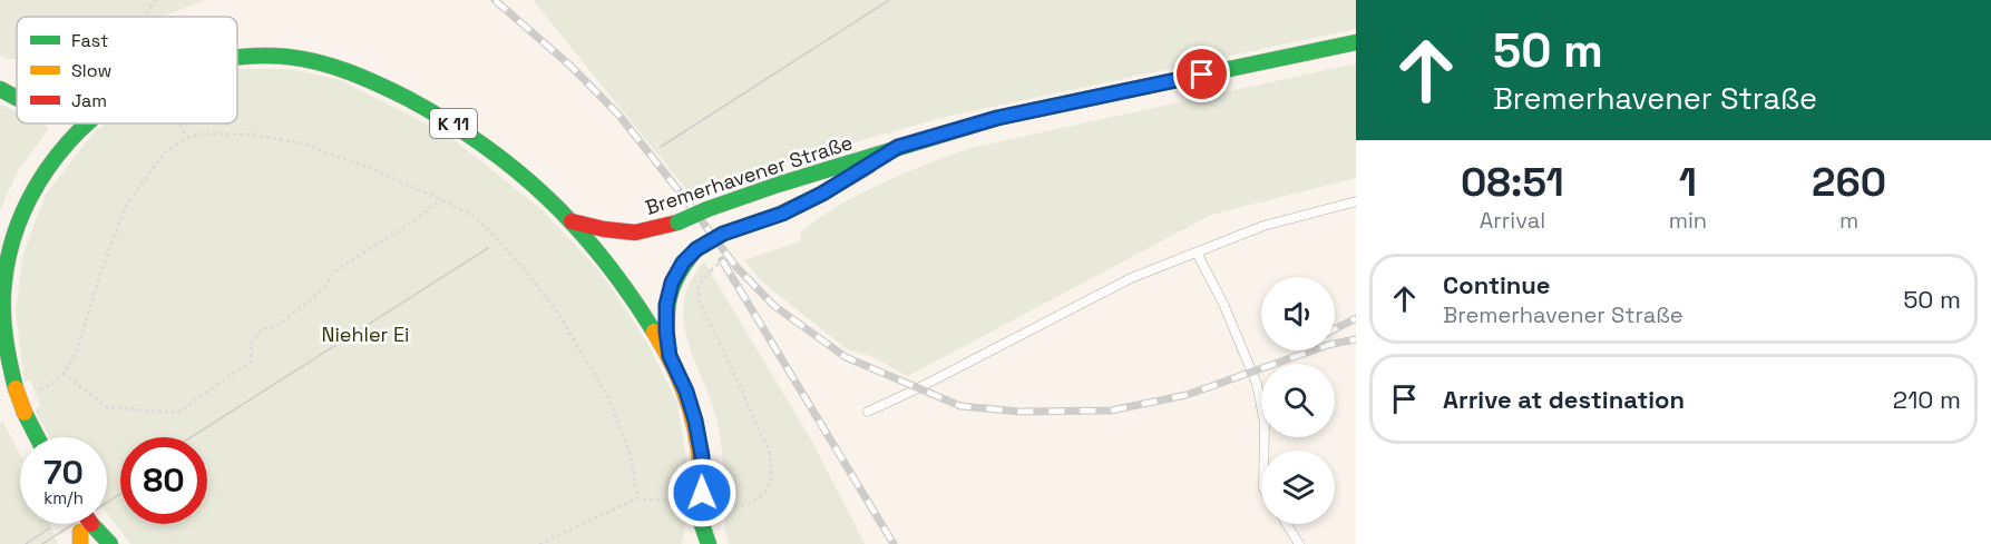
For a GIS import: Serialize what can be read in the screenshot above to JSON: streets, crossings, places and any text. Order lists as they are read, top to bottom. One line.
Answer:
{"streets":{"main road":["K 11","Bremerhavener Straße"]},"crossings":[["K 11","Bremerhavener Straße"]],"parks":["Niehler Ei"],"legend":["Fast","Slow","Jam"],"page":{"turn":["50 m","Bremerhavener Straße"],"eta":["08:51","Arrival","1","min","260","m"],"list":[{"name":"Continue","note":"Bremerhavener Straße","value":"50 m"},{"name":"Arrive at destination","value":"210 m"}],"speed":"70 km/h","limit":"80"}}
